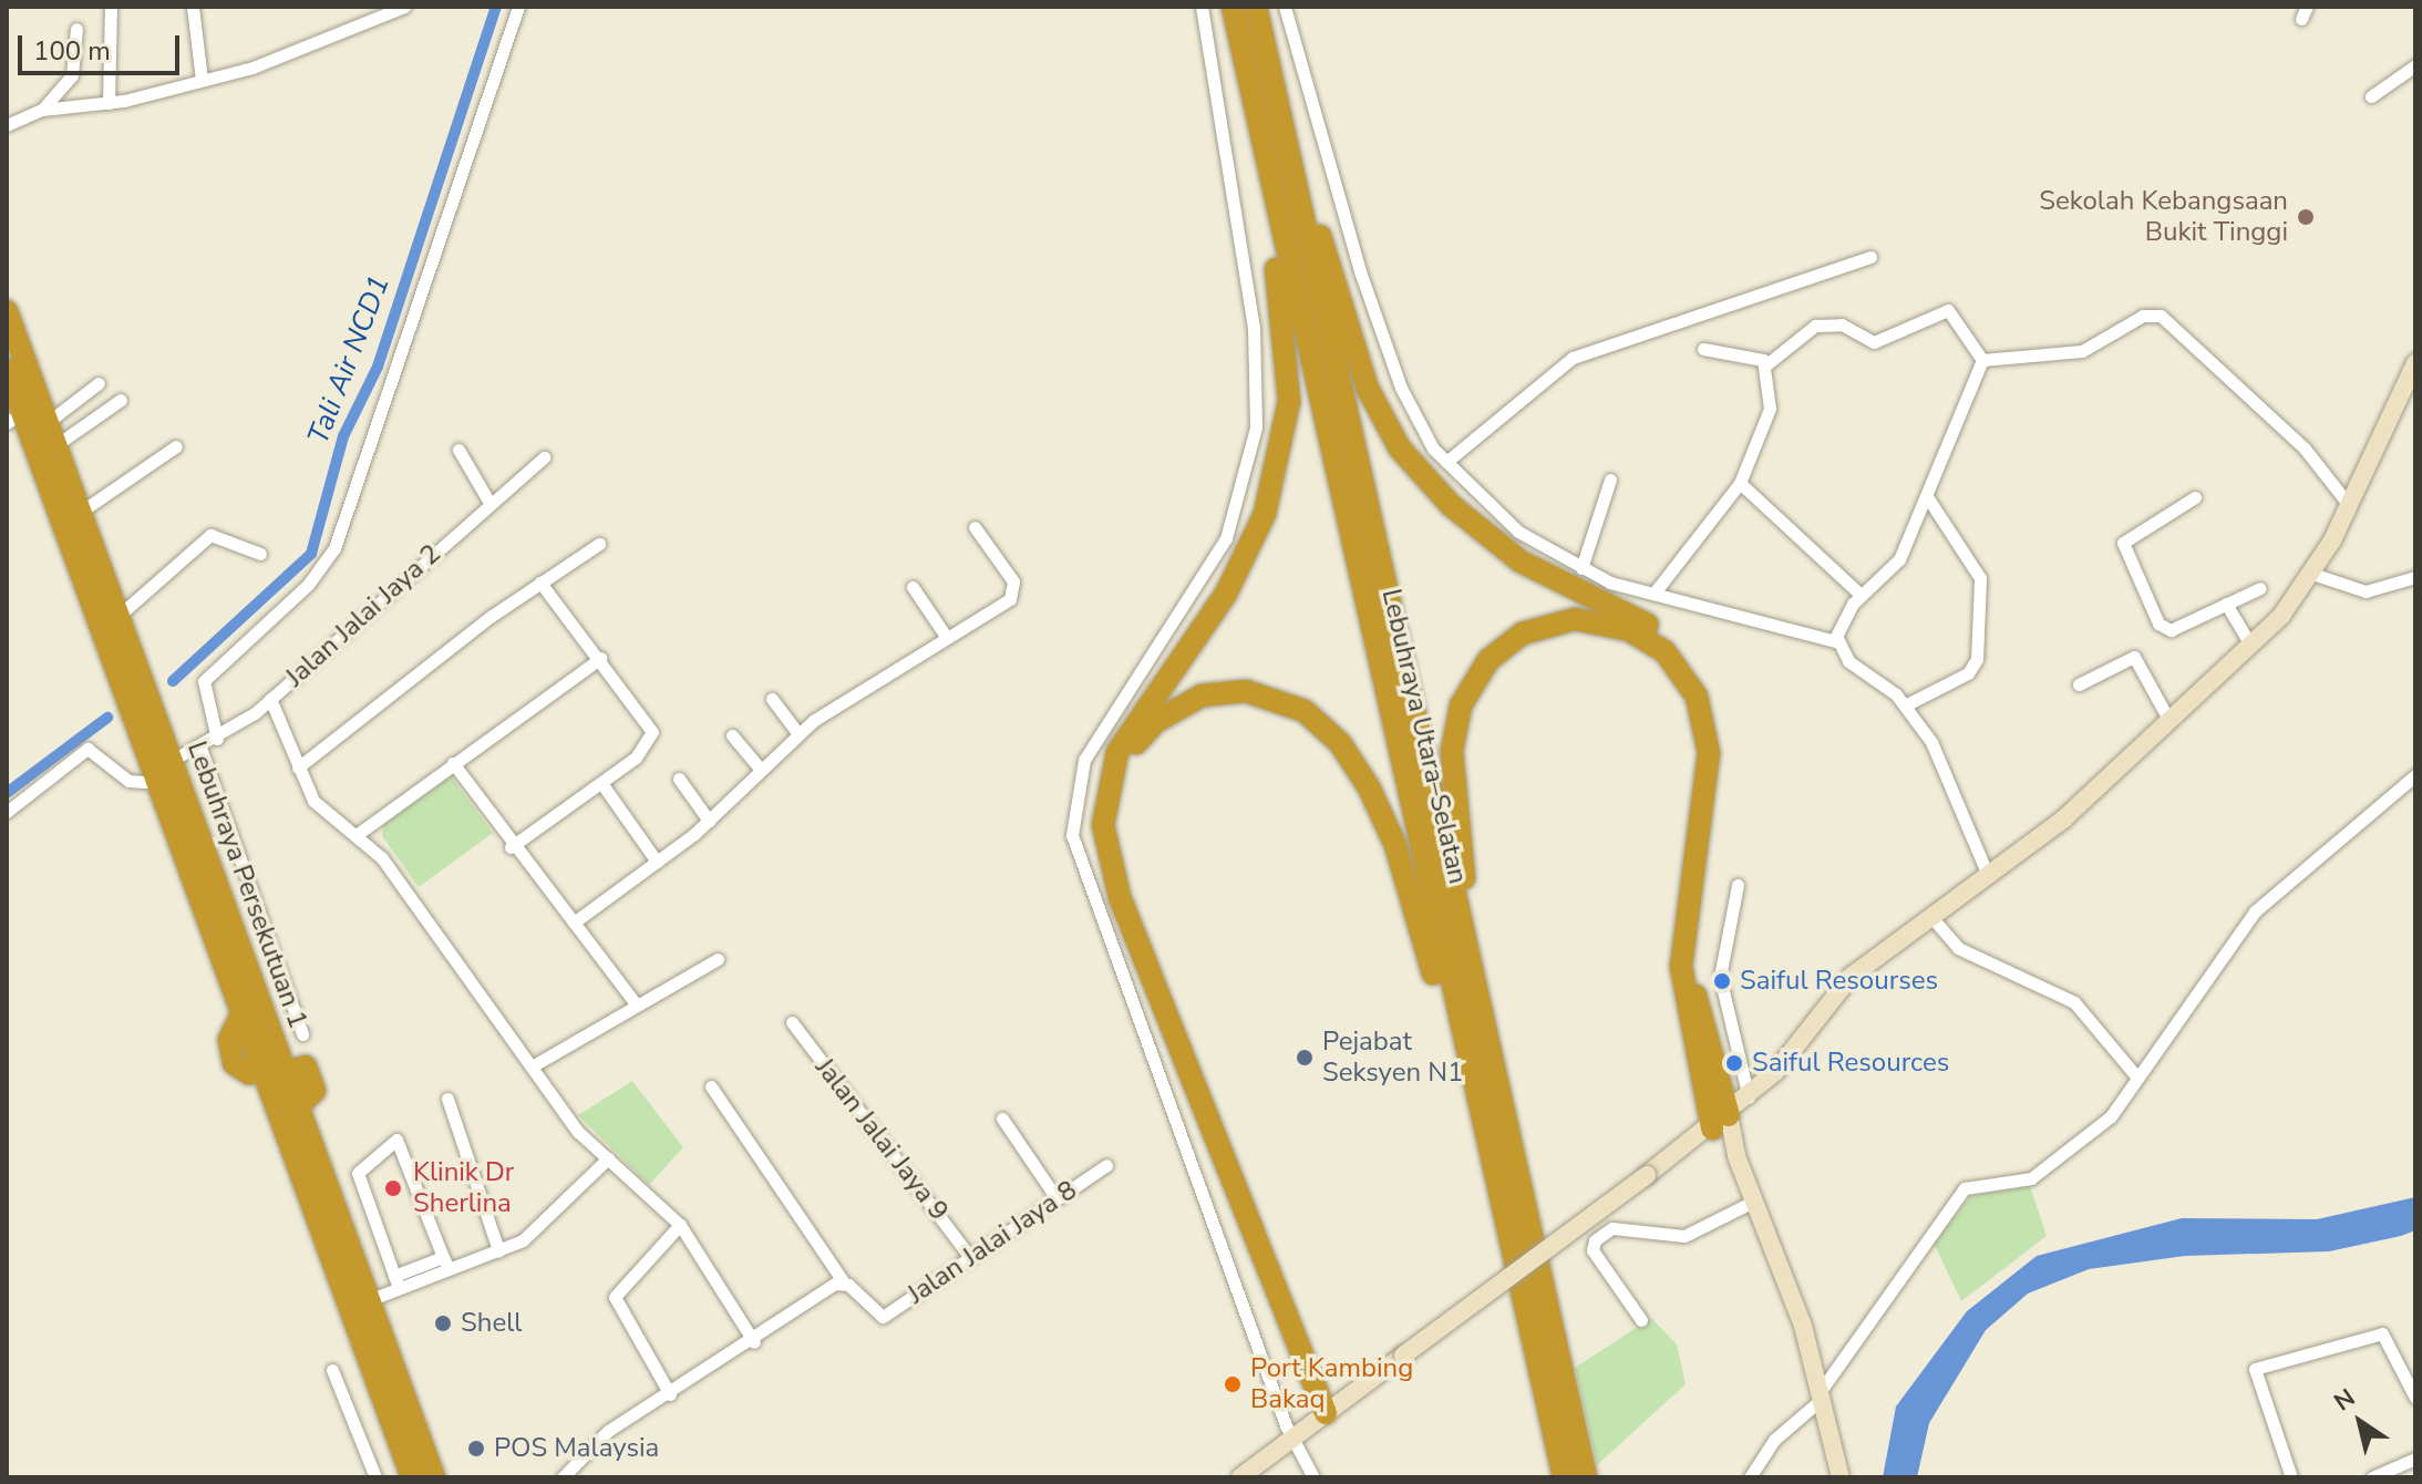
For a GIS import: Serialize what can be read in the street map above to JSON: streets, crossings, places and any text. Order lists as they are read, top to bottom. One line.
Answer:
{"streets":{"highway":["Lebuhraya Utara–Selatan","Lebuhraya Persekutuan 1"],"street":["Jalan Jalai Jaya 2","Jalan Jalai Jaya 9","Jalan Jalai Jaya 8"]},"crossings":[["Jalan Jalai Jaya 2","Lebuhraya Persekutuan 1"],["Jalan Jalai Jaya 9","Jalan Jalai Jaya 8"]],"water":["Tali Air NCD1"],"places":["Sekolah Kebangsaan Bukit Tinggi","Saiful Resourses","Pejabat Seksyen N1","Saiful Resources","Klinik Dr Sherlina","Shell","Port Kambing Bakaq","POS Malaysia"],"scale_bar":"100 m","north":"top left"}
